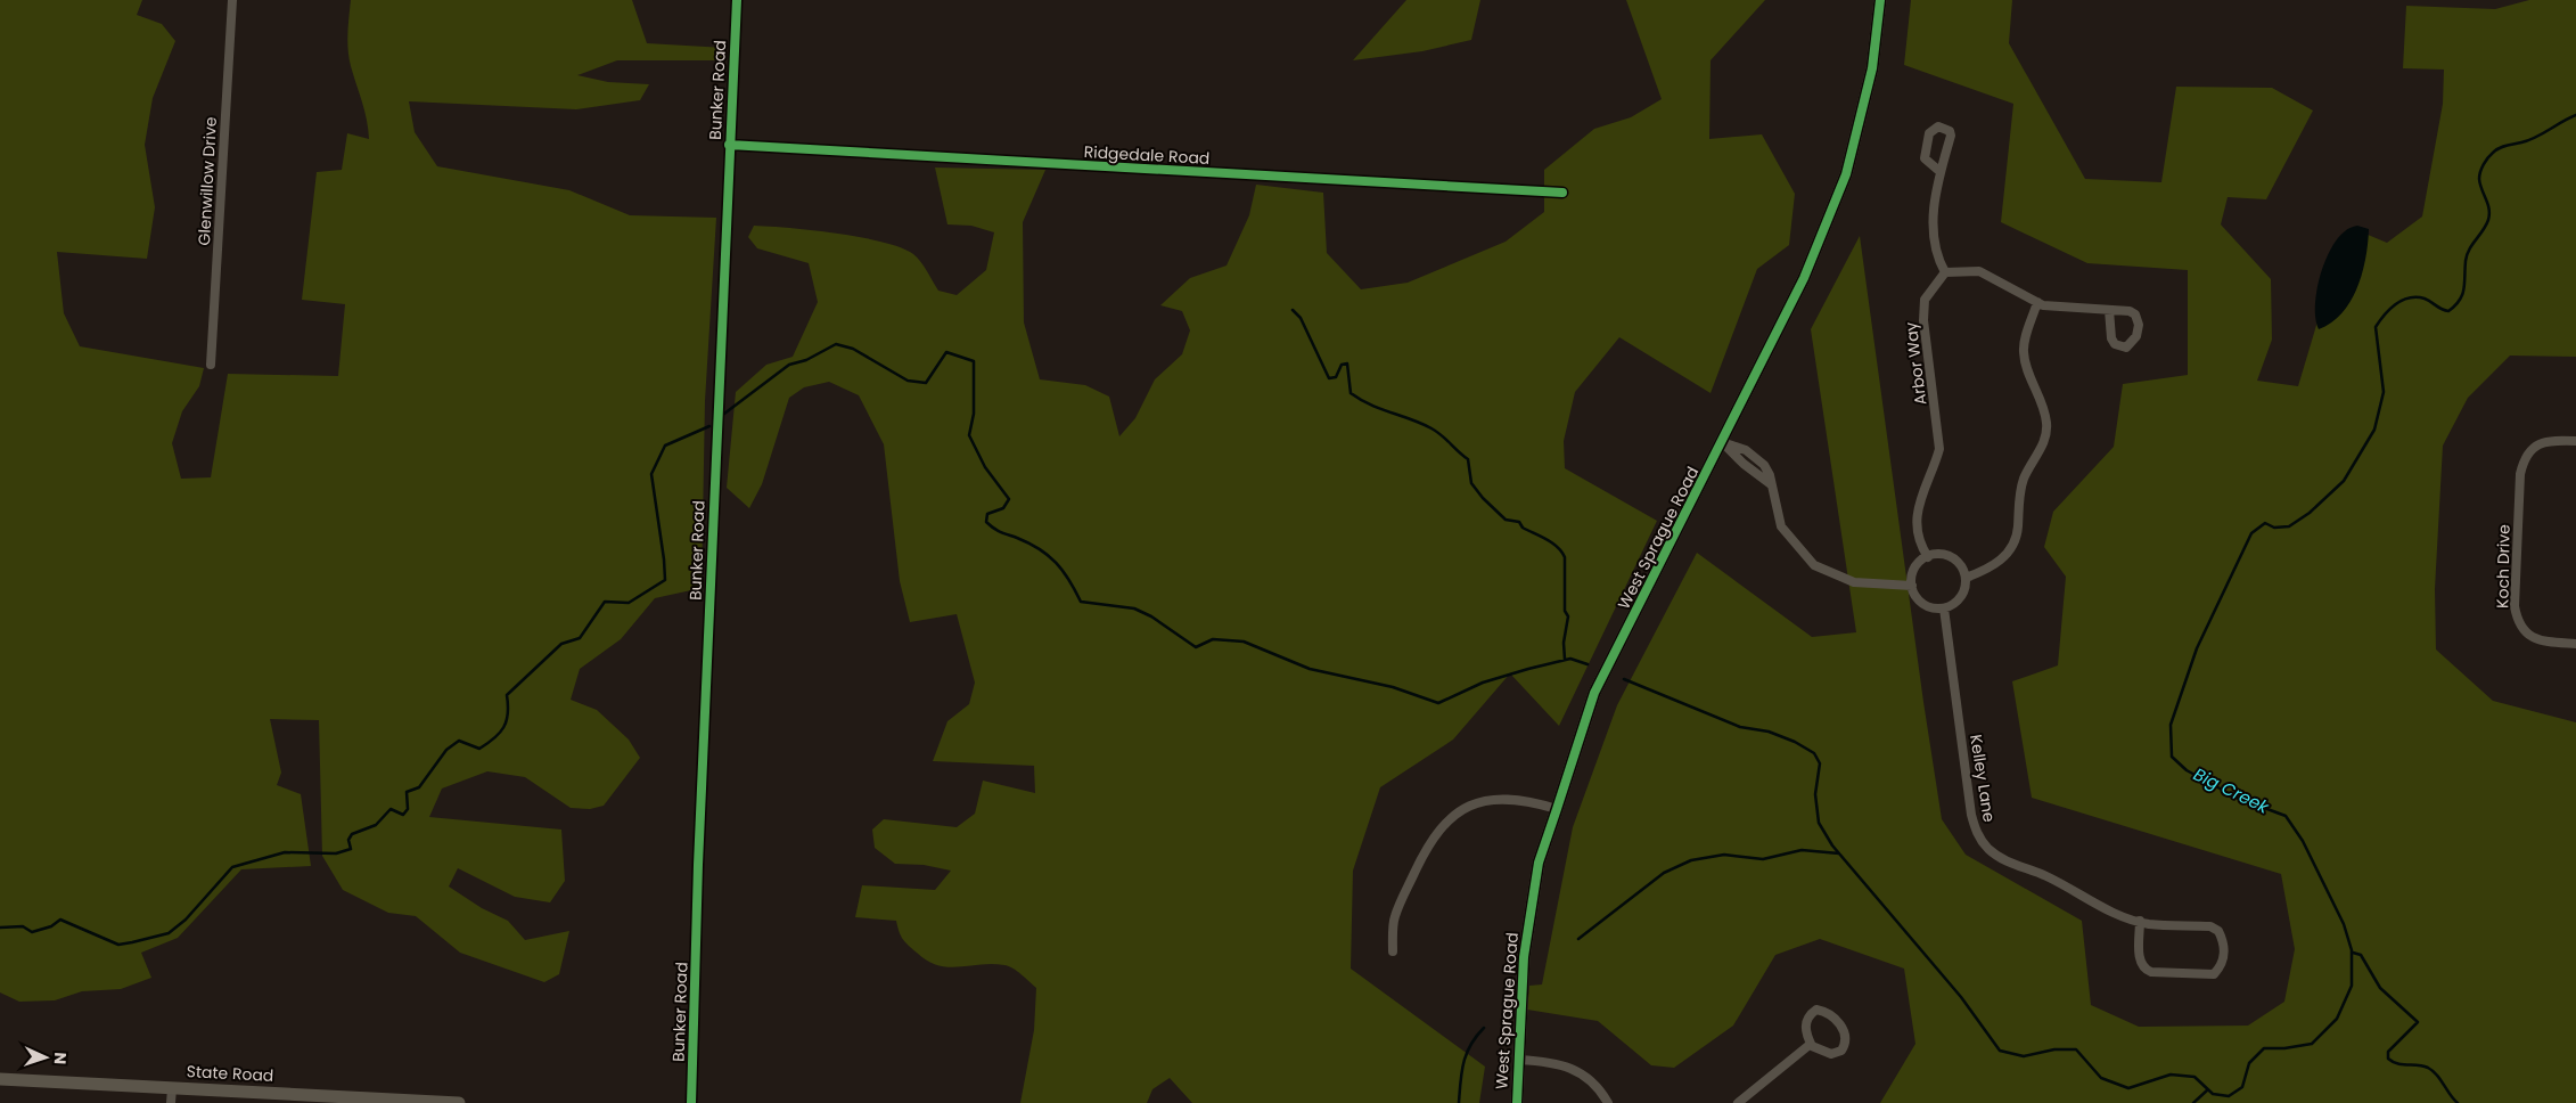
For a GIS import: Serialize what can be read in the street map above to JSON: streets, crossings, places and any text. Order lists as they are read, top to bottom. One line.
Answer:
{"streets":{"street":["Bunker Road","Ridgedale Road","Glenwillow Drive","Arbor Way","West Sprague Road","Koch Drive","Kelley Lane","State Road"]},"crossings":[["Bunker Road","Ridgedale Road"],["Arbor Way","Kelley Lane"]],"water":["Big Creek"],"north":"right"}
